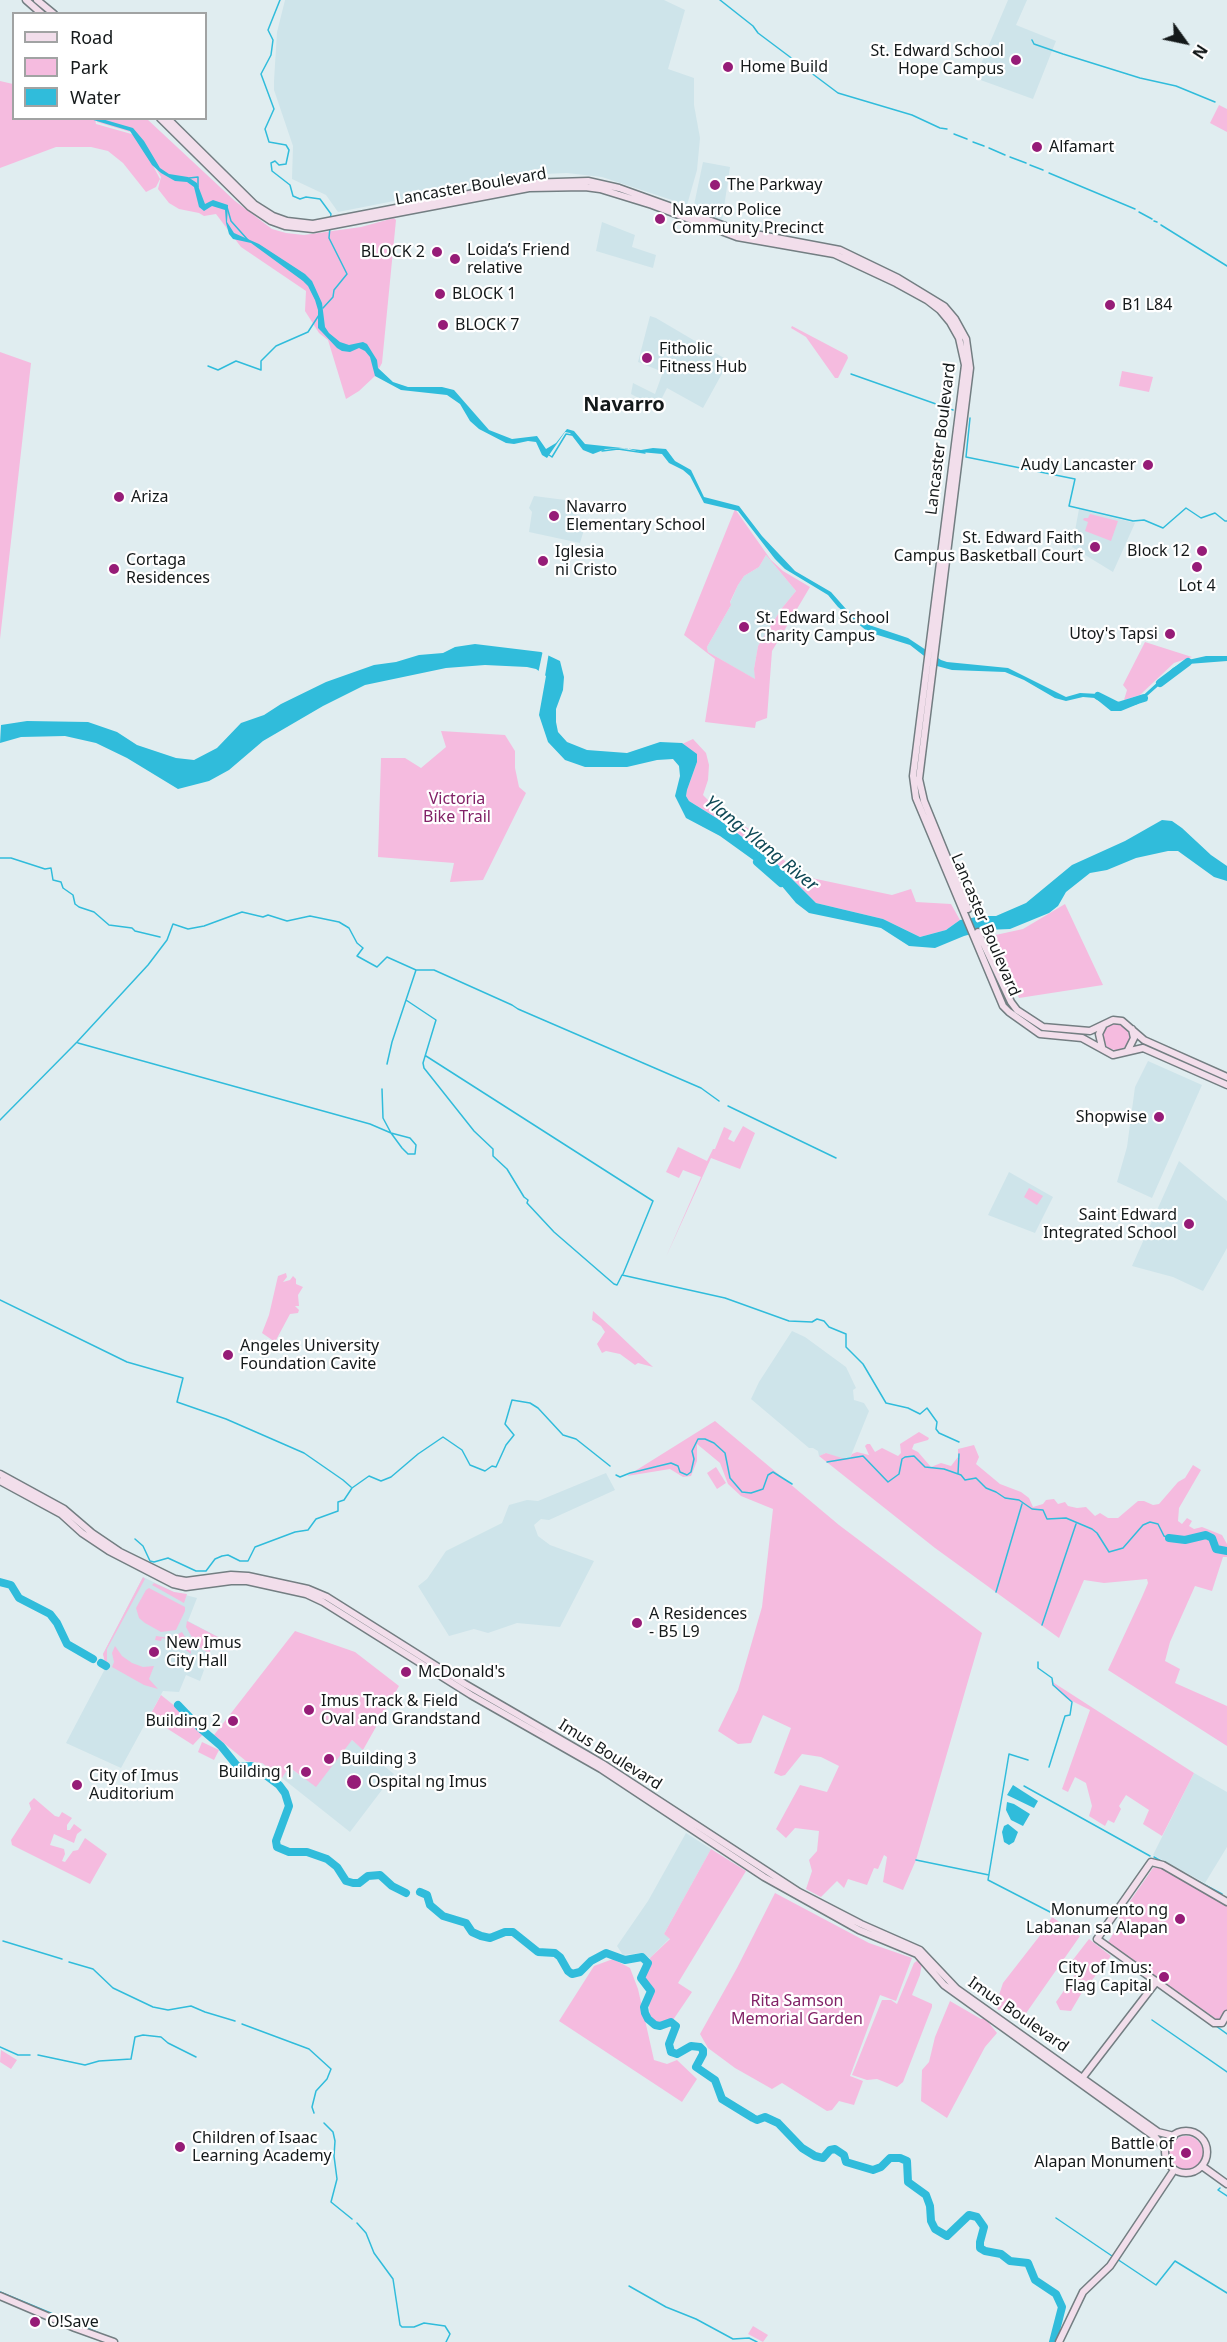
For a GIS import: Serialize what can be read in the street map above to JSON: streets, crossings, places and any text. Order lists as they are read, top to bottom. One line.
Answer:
{"streets":{"main road":["Lancaster Boulevard","Imus Boulevard"]},"districts":["Navarro"],"water":["Ylang-Ylang River"],"parks":["Victoria Bike Trail","Rita Samson Memorial Garden"],"places":["St. Edward School Hope Campus","Home Build","Alfamart","The Parkway","Navarro Police Community Precinct","BLOCK 2","Loida’s Friend relative","BLOCK 1","B1 L84","BLOCK 7","Fitholic Fitness Hub","Audy Lancaster","Ariza","Navarro Elementary School","St. Edward Faith Campus Basketball Court","Block 12","Iglesia ni Cristo","Lot 4","Cortaga Residences","St. Edward School Charity Campus","Utoy's Tapsi","Shopwise","Saint Edward Integrated School","Angeles University Foundation Cavite","A Residences - B5 L9","New Imus City Hall","McDonald's","Imus Track & Field Oval and Grandstand","Building 2","Building 3","Building 1","Ospital ng Imus","City of Imus Auditorium","Monumento ng Labanan sa Alapan","City of Imus: Flag Capital","Children of Isaac Learning Academy","Battle of Alapan Monument","O!Save"],"legend":["Road","Park","Water"],"north":"bottom right"}
